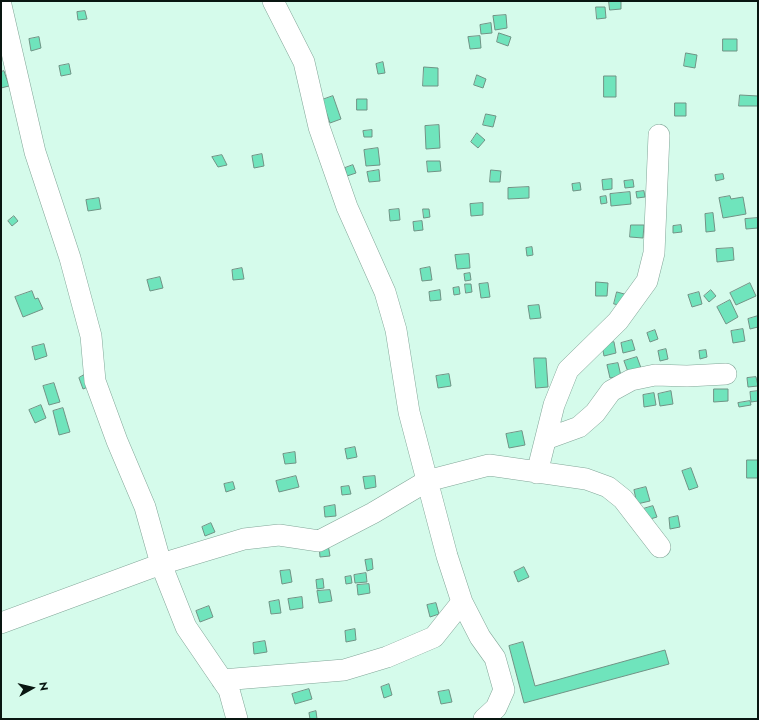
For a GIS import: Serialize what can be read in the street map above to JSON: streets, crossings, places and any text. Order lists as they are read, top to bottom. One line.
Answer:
{"north":"right"}
